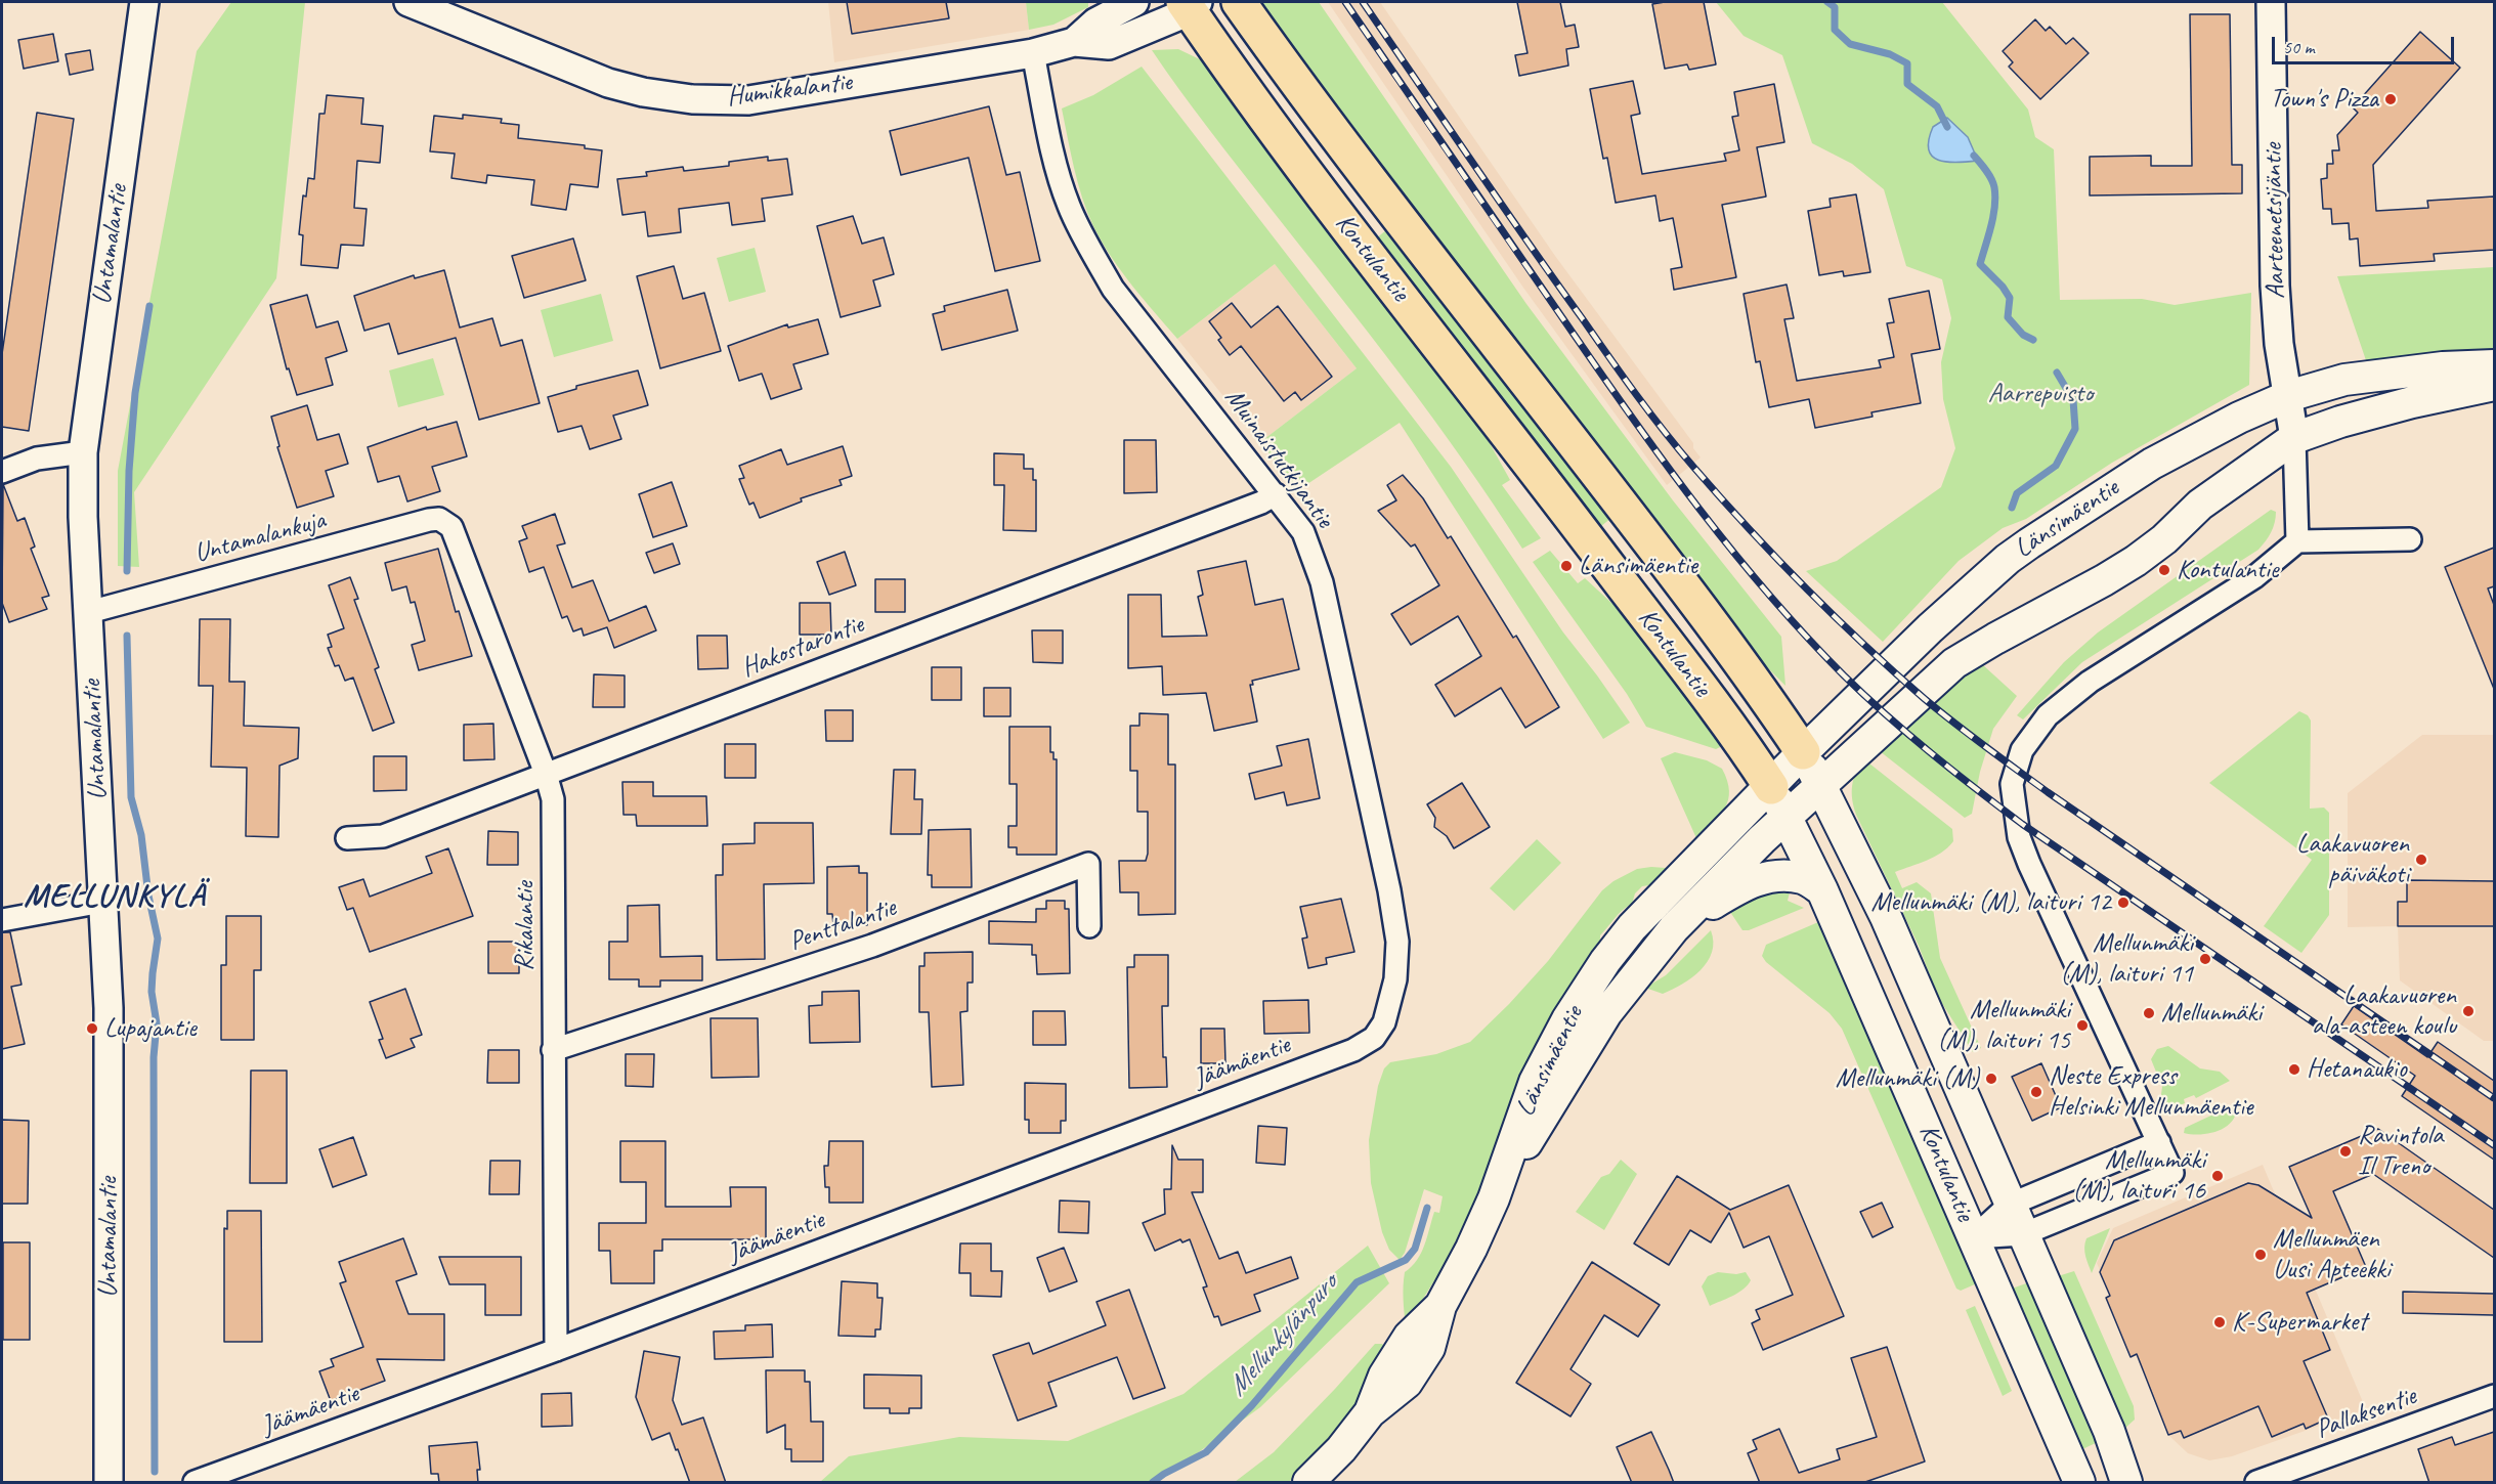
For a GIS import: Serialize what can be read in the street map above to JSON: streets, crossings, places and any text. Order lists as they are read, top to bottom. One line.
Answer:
{"streets":{"main road":["Kontulantie","Länsimäentie"],"street":["Humikkalantie","Aarteenetsijäntie","Untamalantie","Muinaistutkijantie","Untamalankuja","Hakostarontie","Penttalantie","Rikalantie","Jäämäentie","Pallaksentie"]},"crossings":[["Humikkalantie","Kontulantie"],["Humikkalantie","Muinaistutkijantie"],["Aarteenetsijäntie","Länsimäentie"],["Untamalantie","Untamalankuja"],["Kontulantie","Länsimäentie"],["Muinaistutkijantie","Hakostarontie"],["Muinaistutkijantie","Jäämäentie"],["Untamalankuja","Rikalantie"],["Hakostarontie","Rikalantie"],["Penttalantie","Rikalantie"],["Rikalantie","Jäämäentie"]],"districts":["MELLUNKYLÄ"],"water":["Mellunkylänpuro"],"parks":["Aarrepuisto"],"places":["Town's Pizza","Länsimäentie","Kontulantie","Laakavuoren päiväkoti","Mellunmäki (M), laituri 12","Mellunmäki (M), laituri 11","Laakavuoren ala-asteen koulu","Mellunmäki","Mellunmäki (M), laituri 15","Lupajantie","Hetanaukio","Mellunmäki (M)","Neste Express Helsinki Mellunmäentie","Ravintola Il Treno","Mellunmäki (M), laituri 16","Mellunmäen Uusi Apteekki","K-Supermarket"],"scale_bar":"50 m"}
